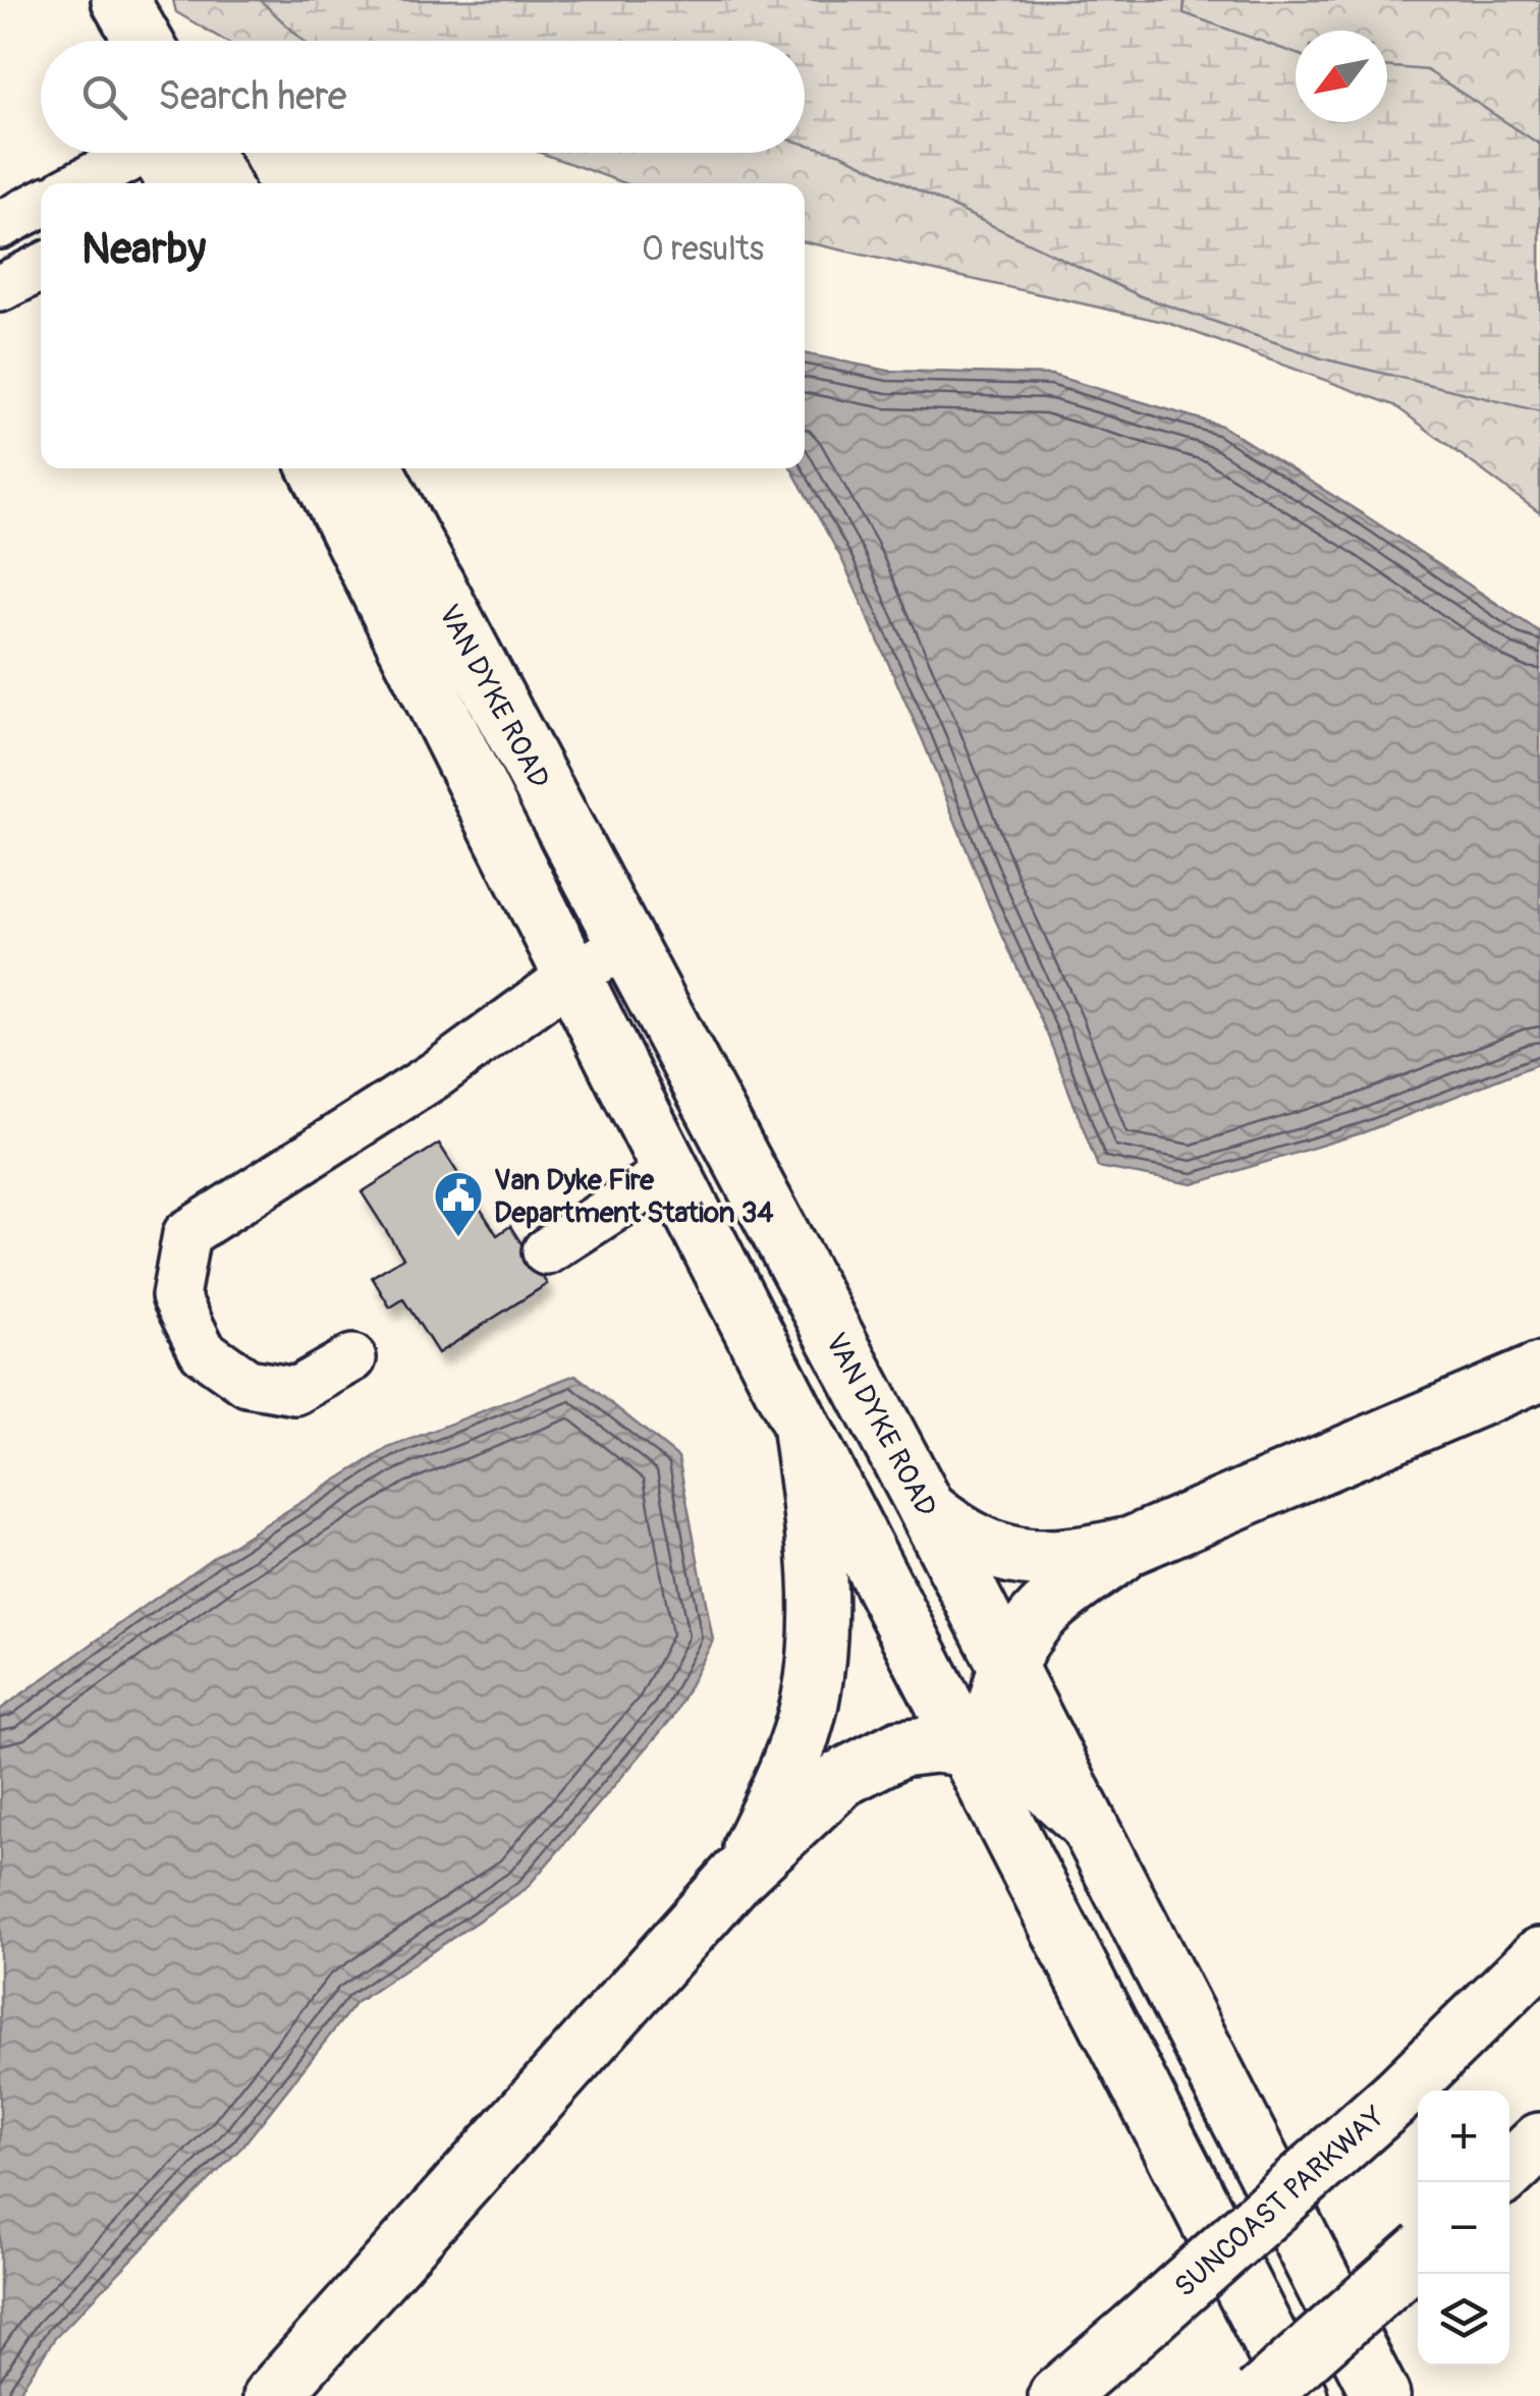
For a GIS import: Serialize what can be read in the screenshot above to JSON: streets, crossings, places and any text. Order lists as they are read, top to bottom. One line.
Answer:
{"streets":{"main road":["VAN DYKE ROAD","SUNCOAST PARKWAY"]},"places":{"public building":["Van Dyke Fire Department Station 34"]},"north":"bottom left","page":{"search":"Search here","heading":["Nearby","0 results"],"map_buttons":["+","−"]}}
